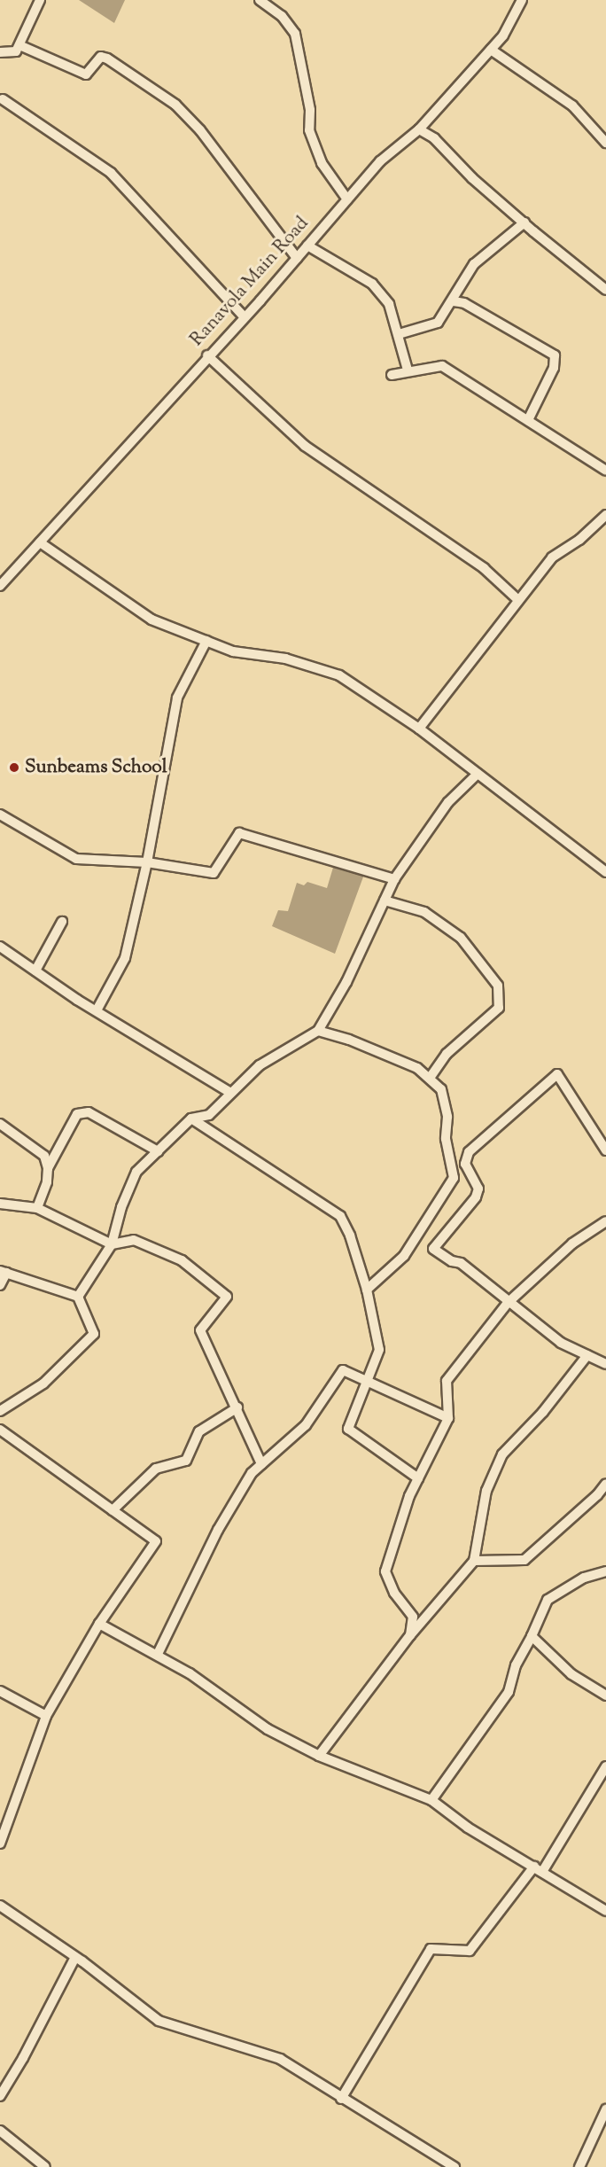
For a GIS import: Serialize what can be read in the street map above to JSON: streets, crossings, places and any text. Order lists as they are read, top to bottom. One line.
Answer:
{"streets":{"street":["Ranavola Main Road"]},"places":["Sunbeams School"]}
